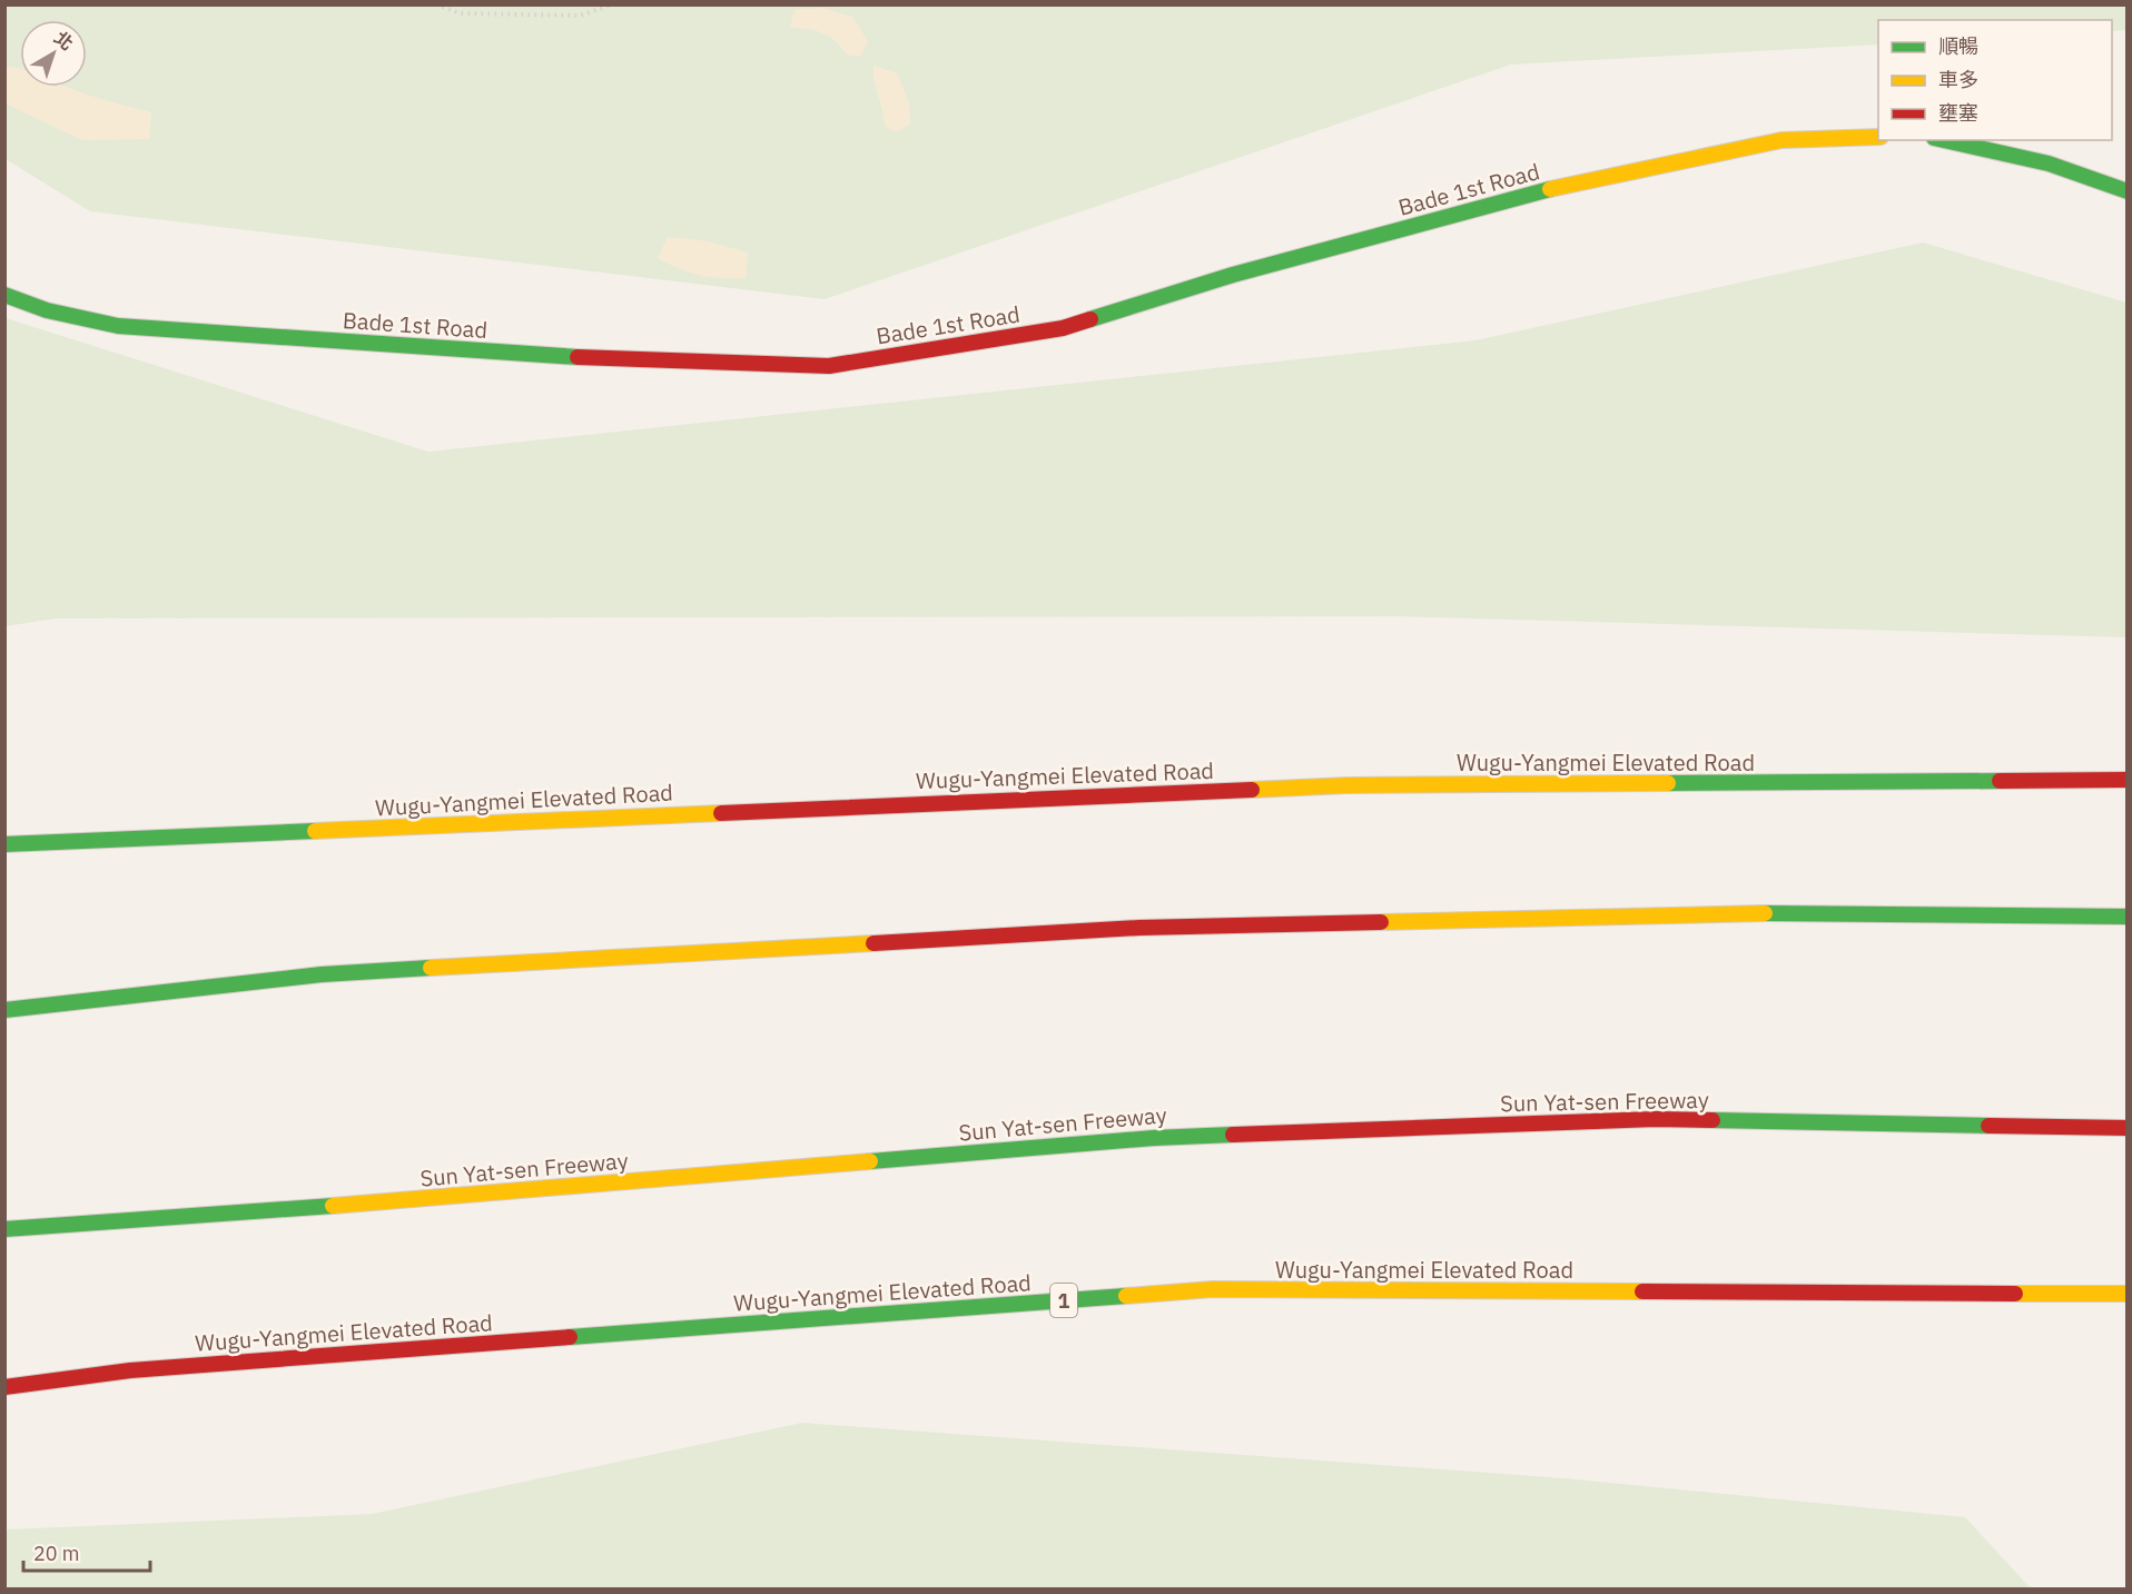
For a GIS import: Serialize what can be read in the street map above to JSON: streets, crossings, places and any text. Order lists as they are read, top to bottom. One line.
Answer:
{"streets":{"main road":["Bade 1st Road","Wugu-Yangmei Elevated Road","Sun Yat-sen Freeway","1"]},"legend":["順暢","車多","壅塞"],"scale_bar":"20 m","north":"top right"}
